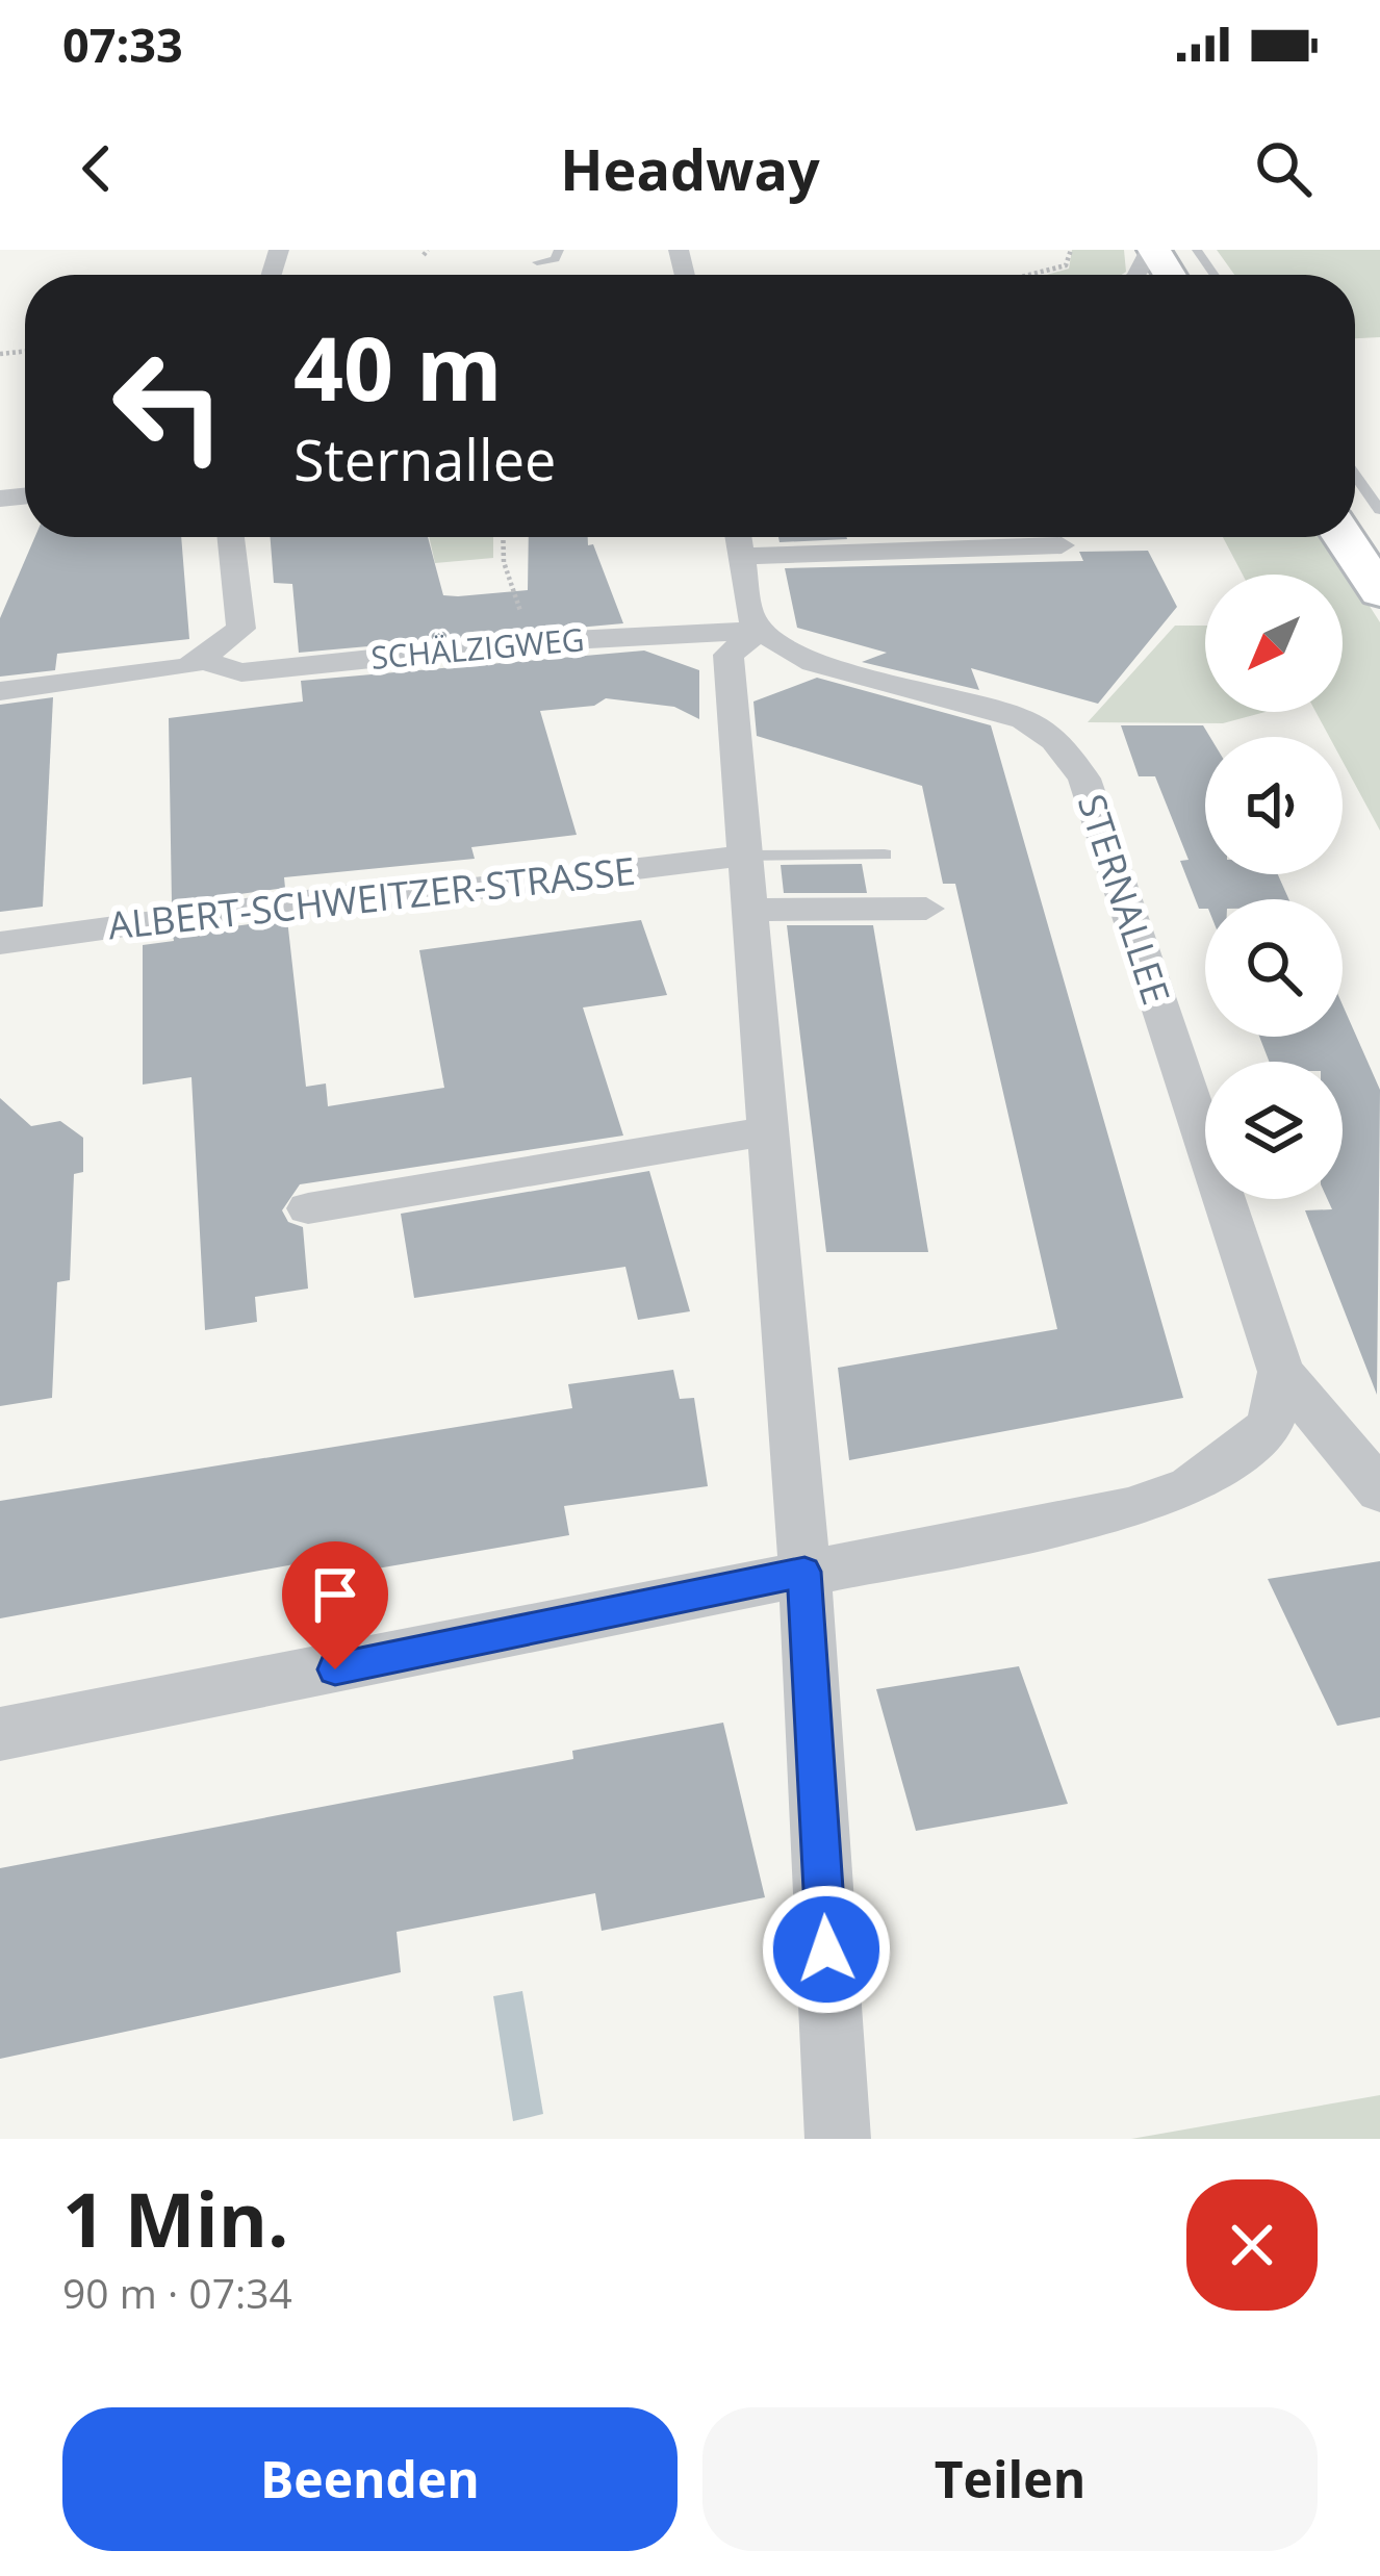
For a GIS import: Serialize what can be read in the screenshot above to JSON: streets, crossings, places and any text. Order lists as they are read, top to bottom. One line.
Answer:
{"streets":{"street":["SCHÄLZIGWEG","ALBERT-SCHWEITZER-STRASSE","STERNALLEE"]},"crossings":[["SCHÄLZIGWEG","STERNALLEE"]],"north":"bottom left","page":{"status":"07:33","header":"Headway","turn":["40 m","Sternallee"],"heading":["1 Min.","90 m · 07:34"],"buttons":["Beenden","Teilen"]}}
